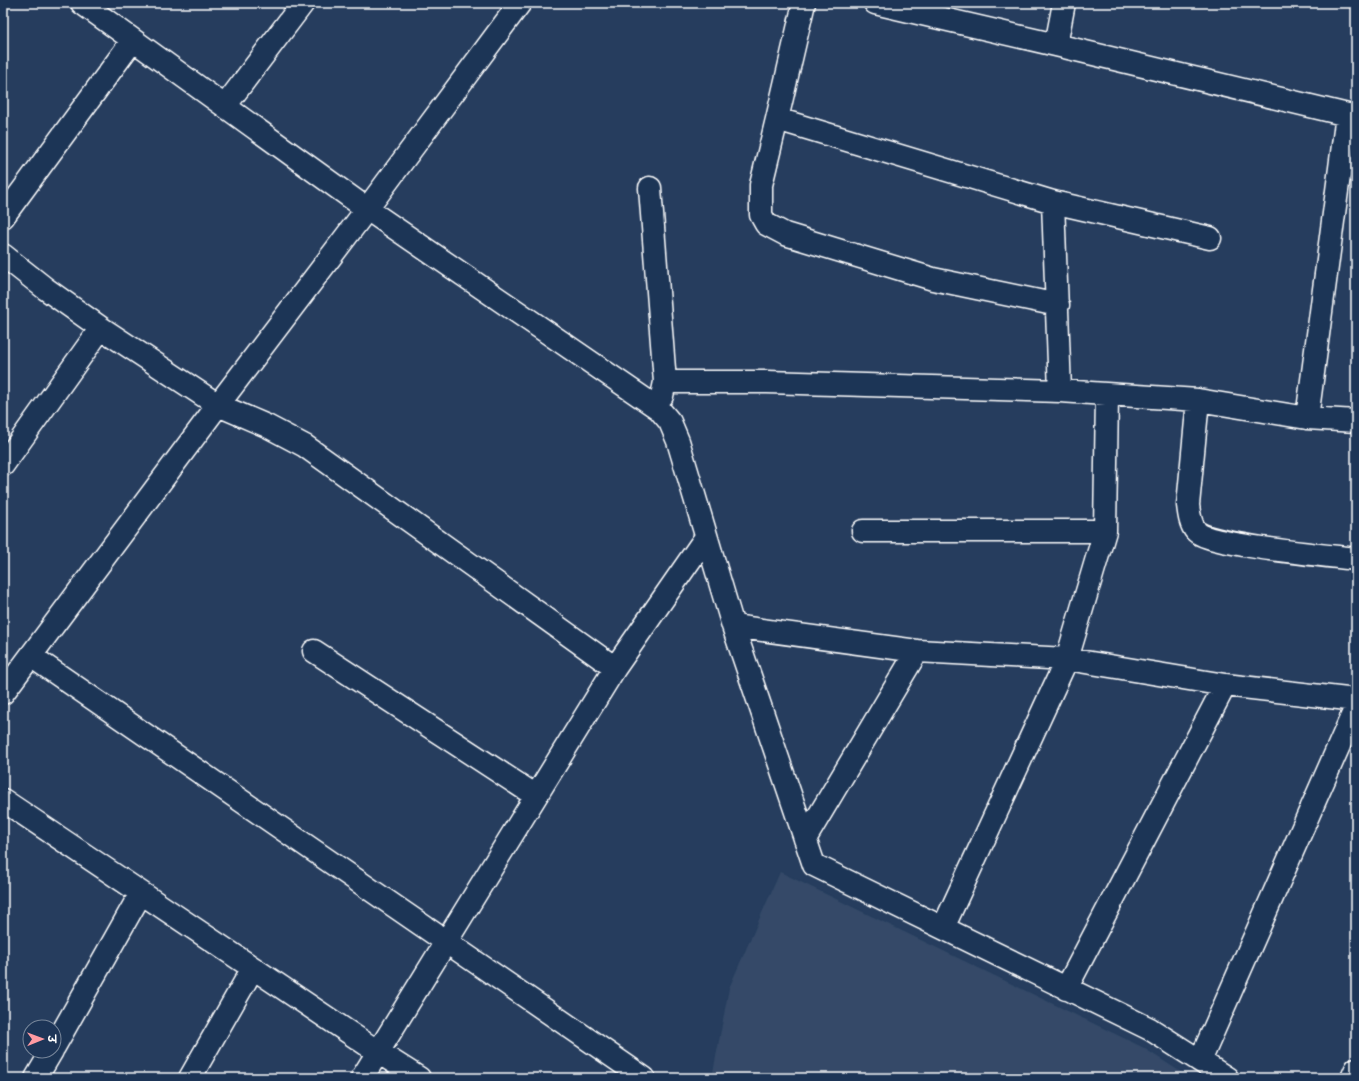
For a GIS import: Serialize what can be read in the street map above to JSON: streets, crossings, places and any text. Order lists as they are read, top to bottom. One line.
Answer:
{"north":"right"}
